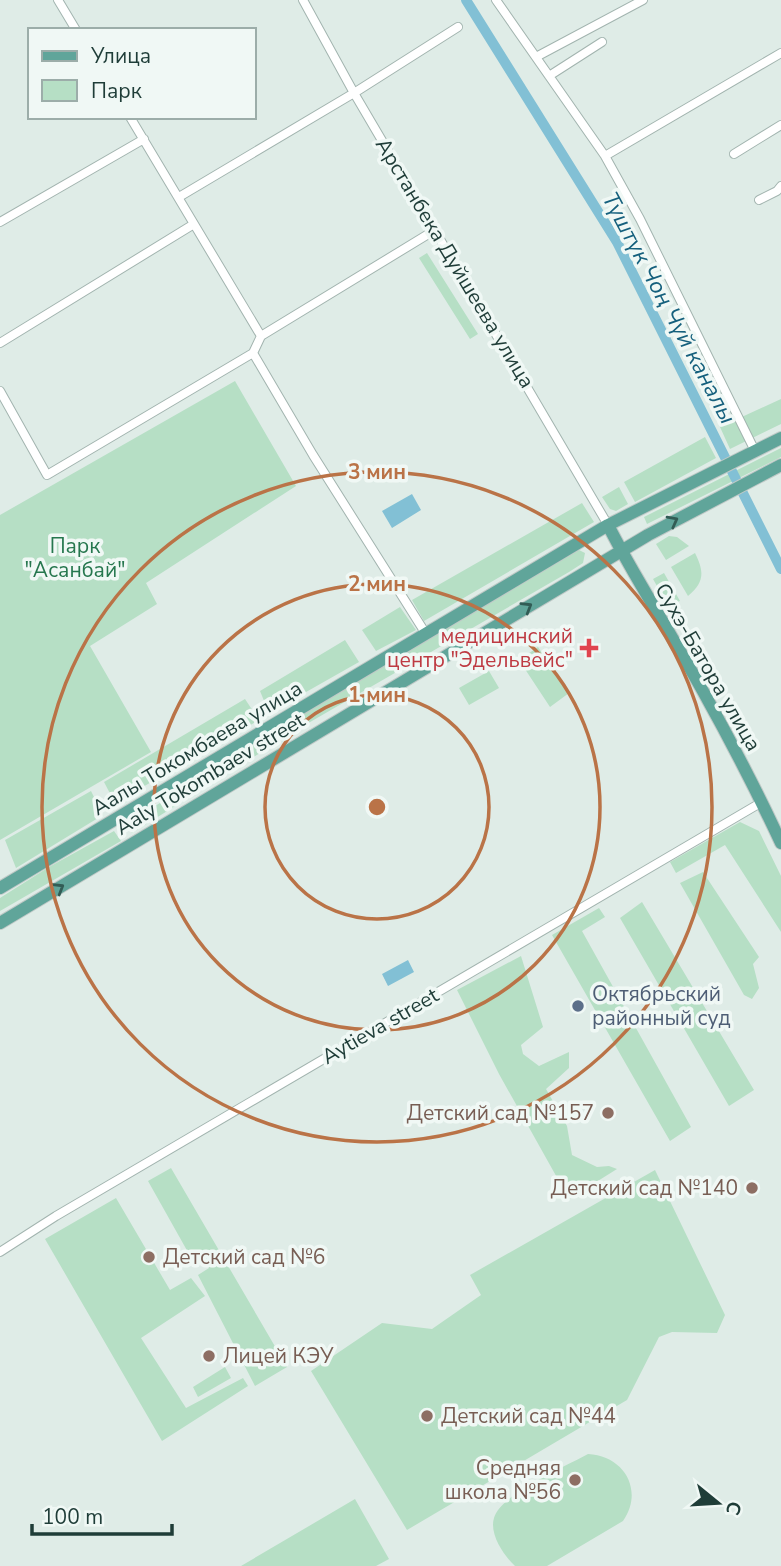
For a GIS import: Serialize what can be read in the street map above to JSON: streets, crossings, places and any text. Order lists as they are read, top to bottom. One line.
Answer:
{"streets":{"main road":["Сухэ-Батора улица","Аалы Токомбаева улица","Aaly Tokombaev street"],"street":["Арстанбека Дуйшеева улица","Aytieva street"]},"crossings":[["Арстанбека Дуйшеева улица","Сухэ-Батора улица"],["Арстанбека Дуйшеева улица","Аалы Токомбаева улица"],["Сухэ-Батора улица","Аалы Токомбаева улица"],["Сухэ-Батора улица","Aaly Tokombaev street"],["Сухэ-Батора улица","Aytieva street"]],"one_way":["Aaly Tokombaev street"],"water":["Түштүк Чоң Чүй каналы"],"parks":["Парк \"Асанбай\""],"places":{"health":["медицинский центр \"Эдельвейс\""],"other":["Октябрьский районный суд","Детский сад №157","Детский сад №140","Детский сад №6","Лицей КЭУ","Детский сад №44","Средняя школа №56"]},"legend":["Улица","Парк"],"scale_bar":"100 m","north":"right","rings":["3 мин","2 мин","1 мин"]}
